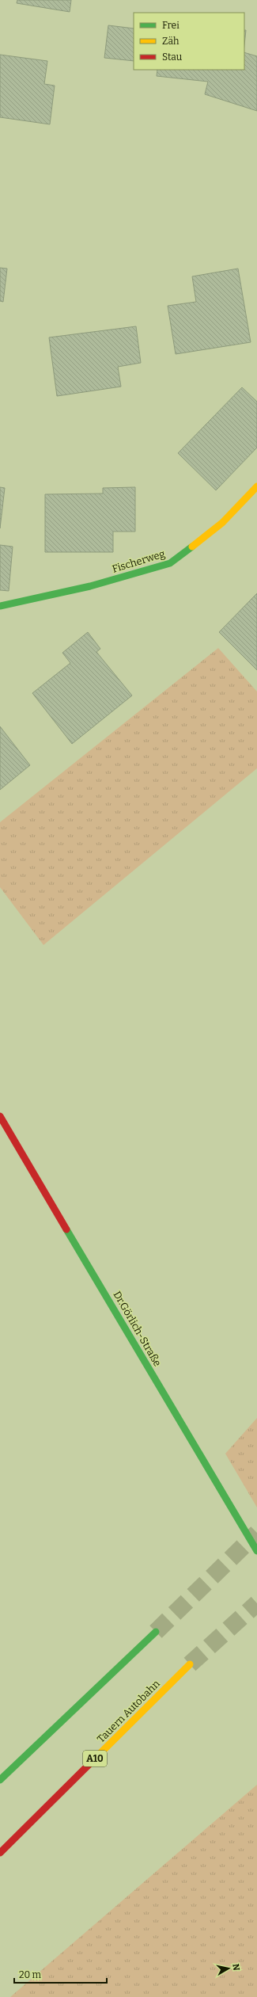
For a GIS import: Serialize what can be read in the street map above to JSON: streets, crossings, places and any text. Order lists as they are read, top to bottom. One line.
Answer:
{"streets":{"main road":["Fischerweg","Dr.Görlich-Straße","Tauern Autobahn","A10"]},"legend":["Frei","Zäh","Stau"],"scale_bar":"20 m","north":"right"}
